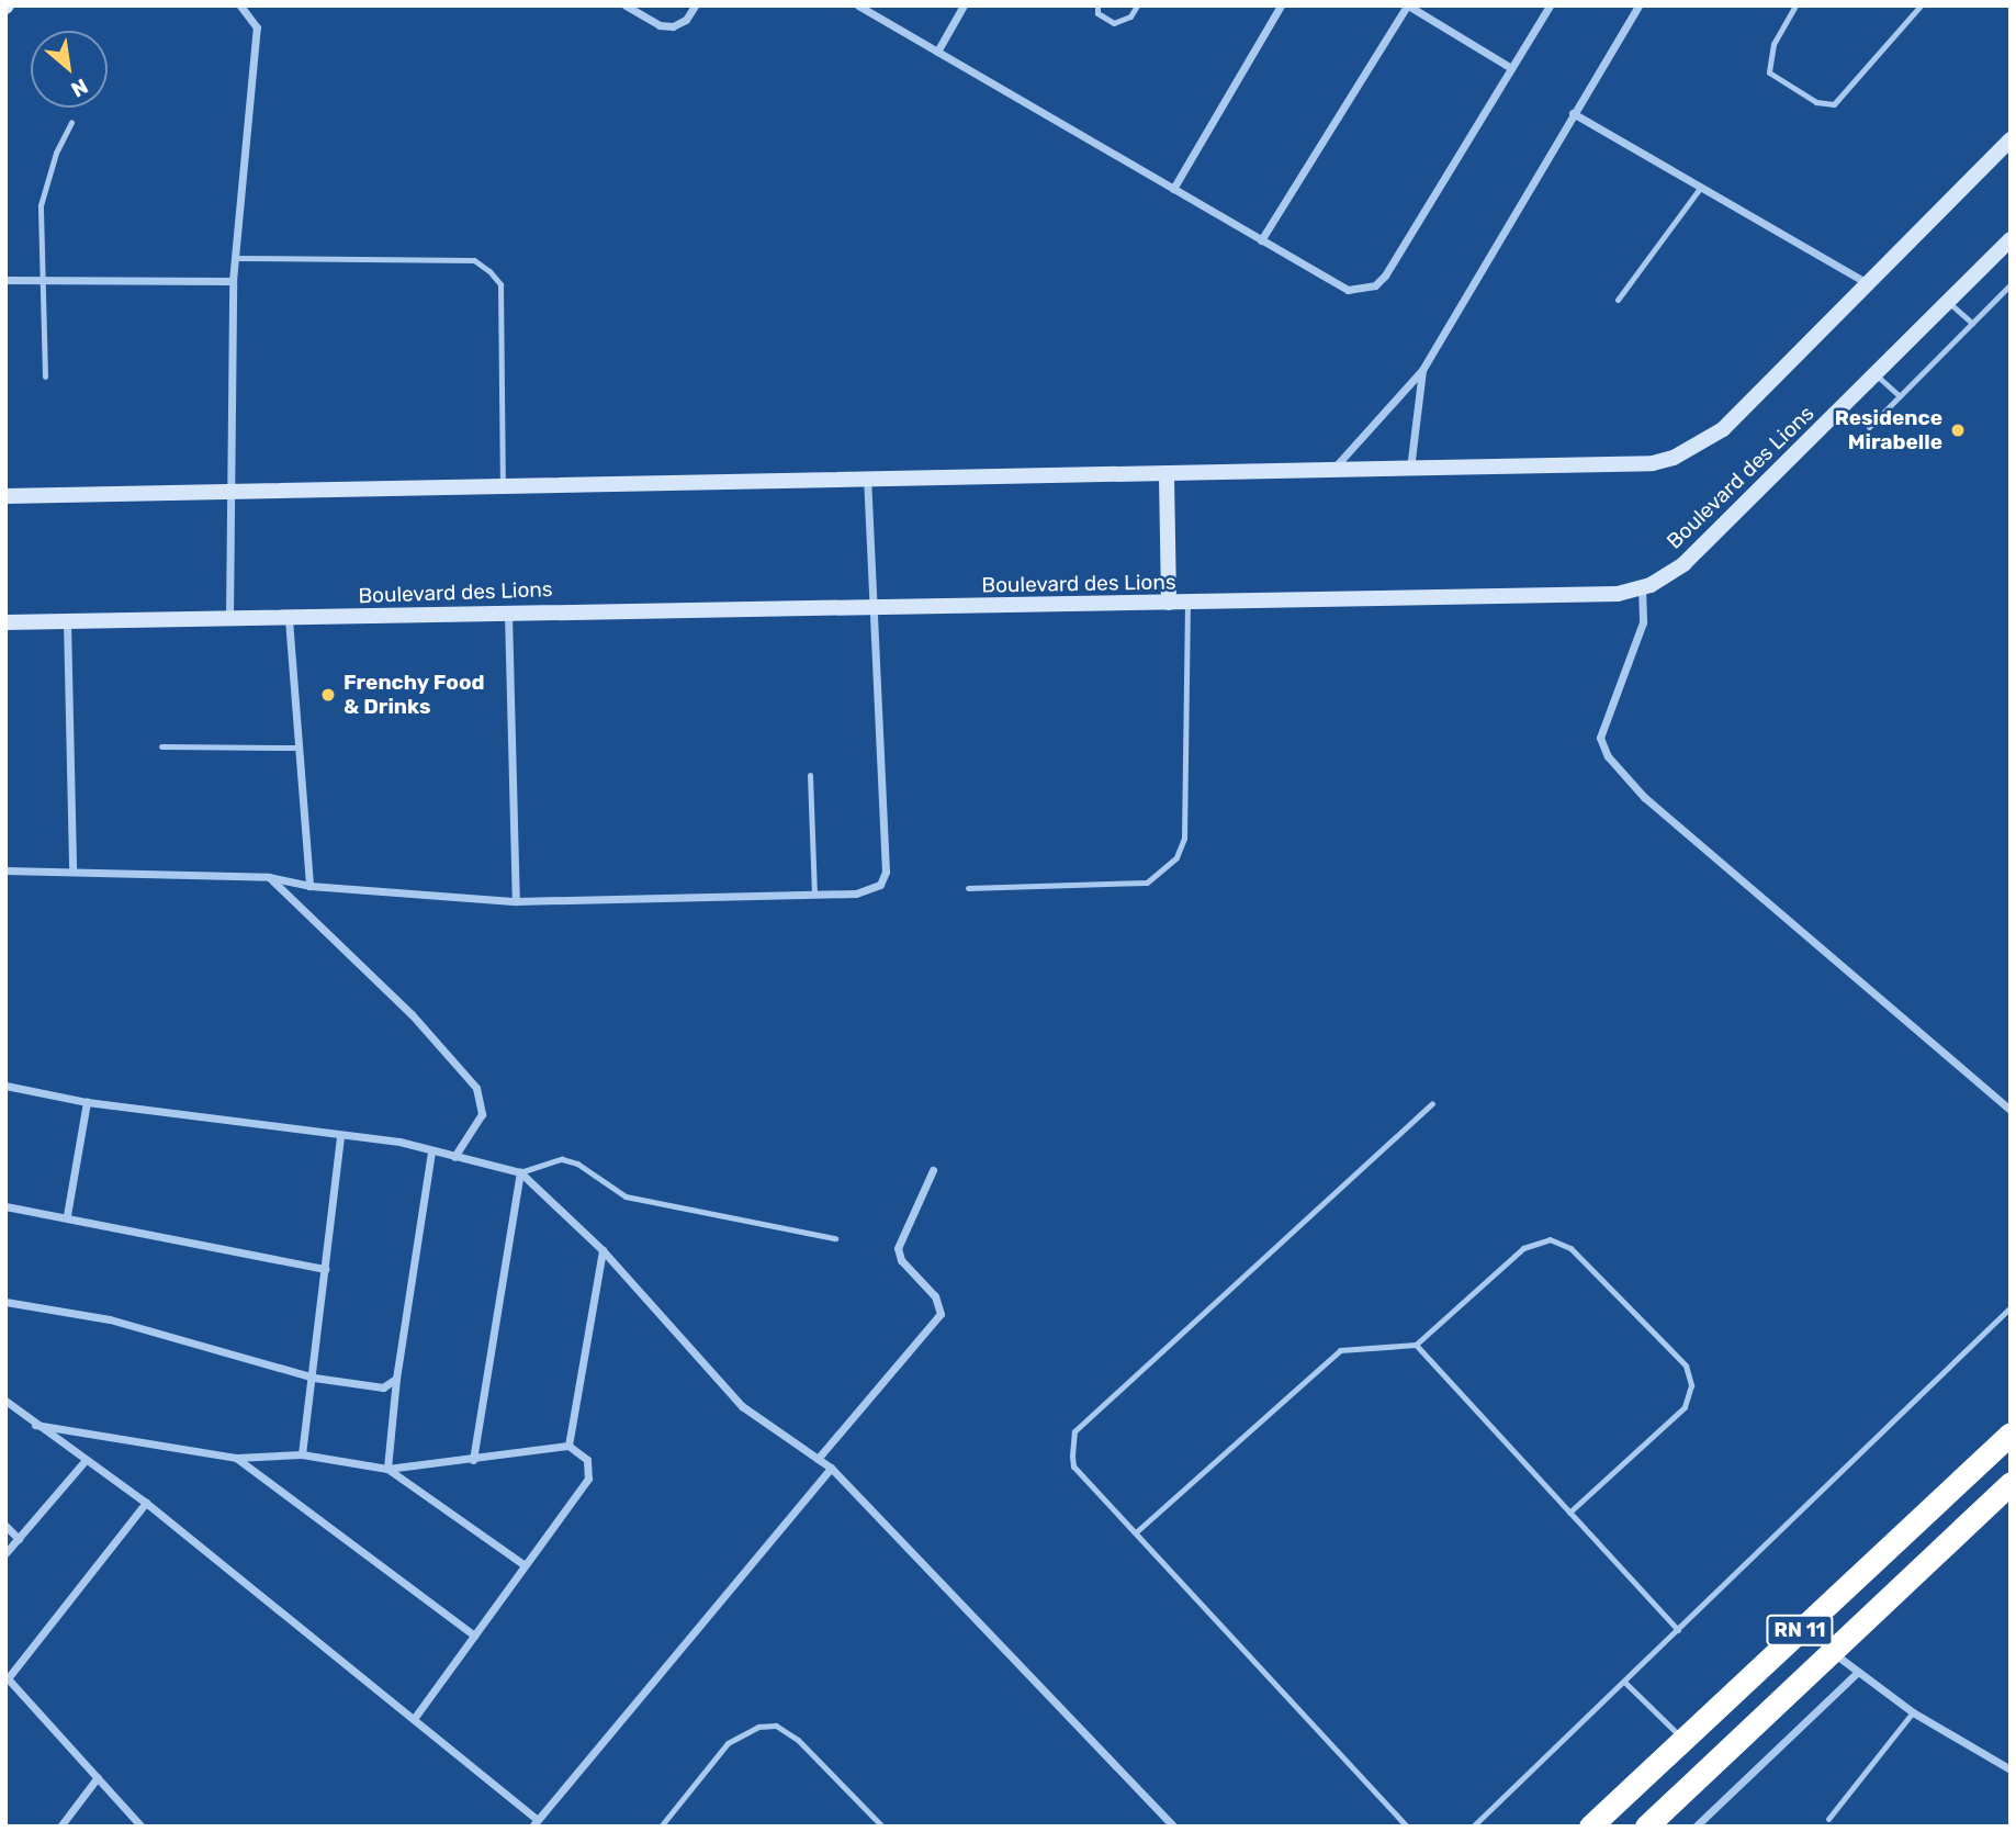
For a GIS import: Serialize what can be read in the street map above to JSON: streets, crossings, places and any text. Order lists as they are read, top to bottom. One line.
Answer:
{"streets":{"highway":["RN 11"],"main road":["Boulevard des Lions"]},"places":["Residence Mirabelle","Frenchy Food & Drinks"],"north":"bottom right"}
